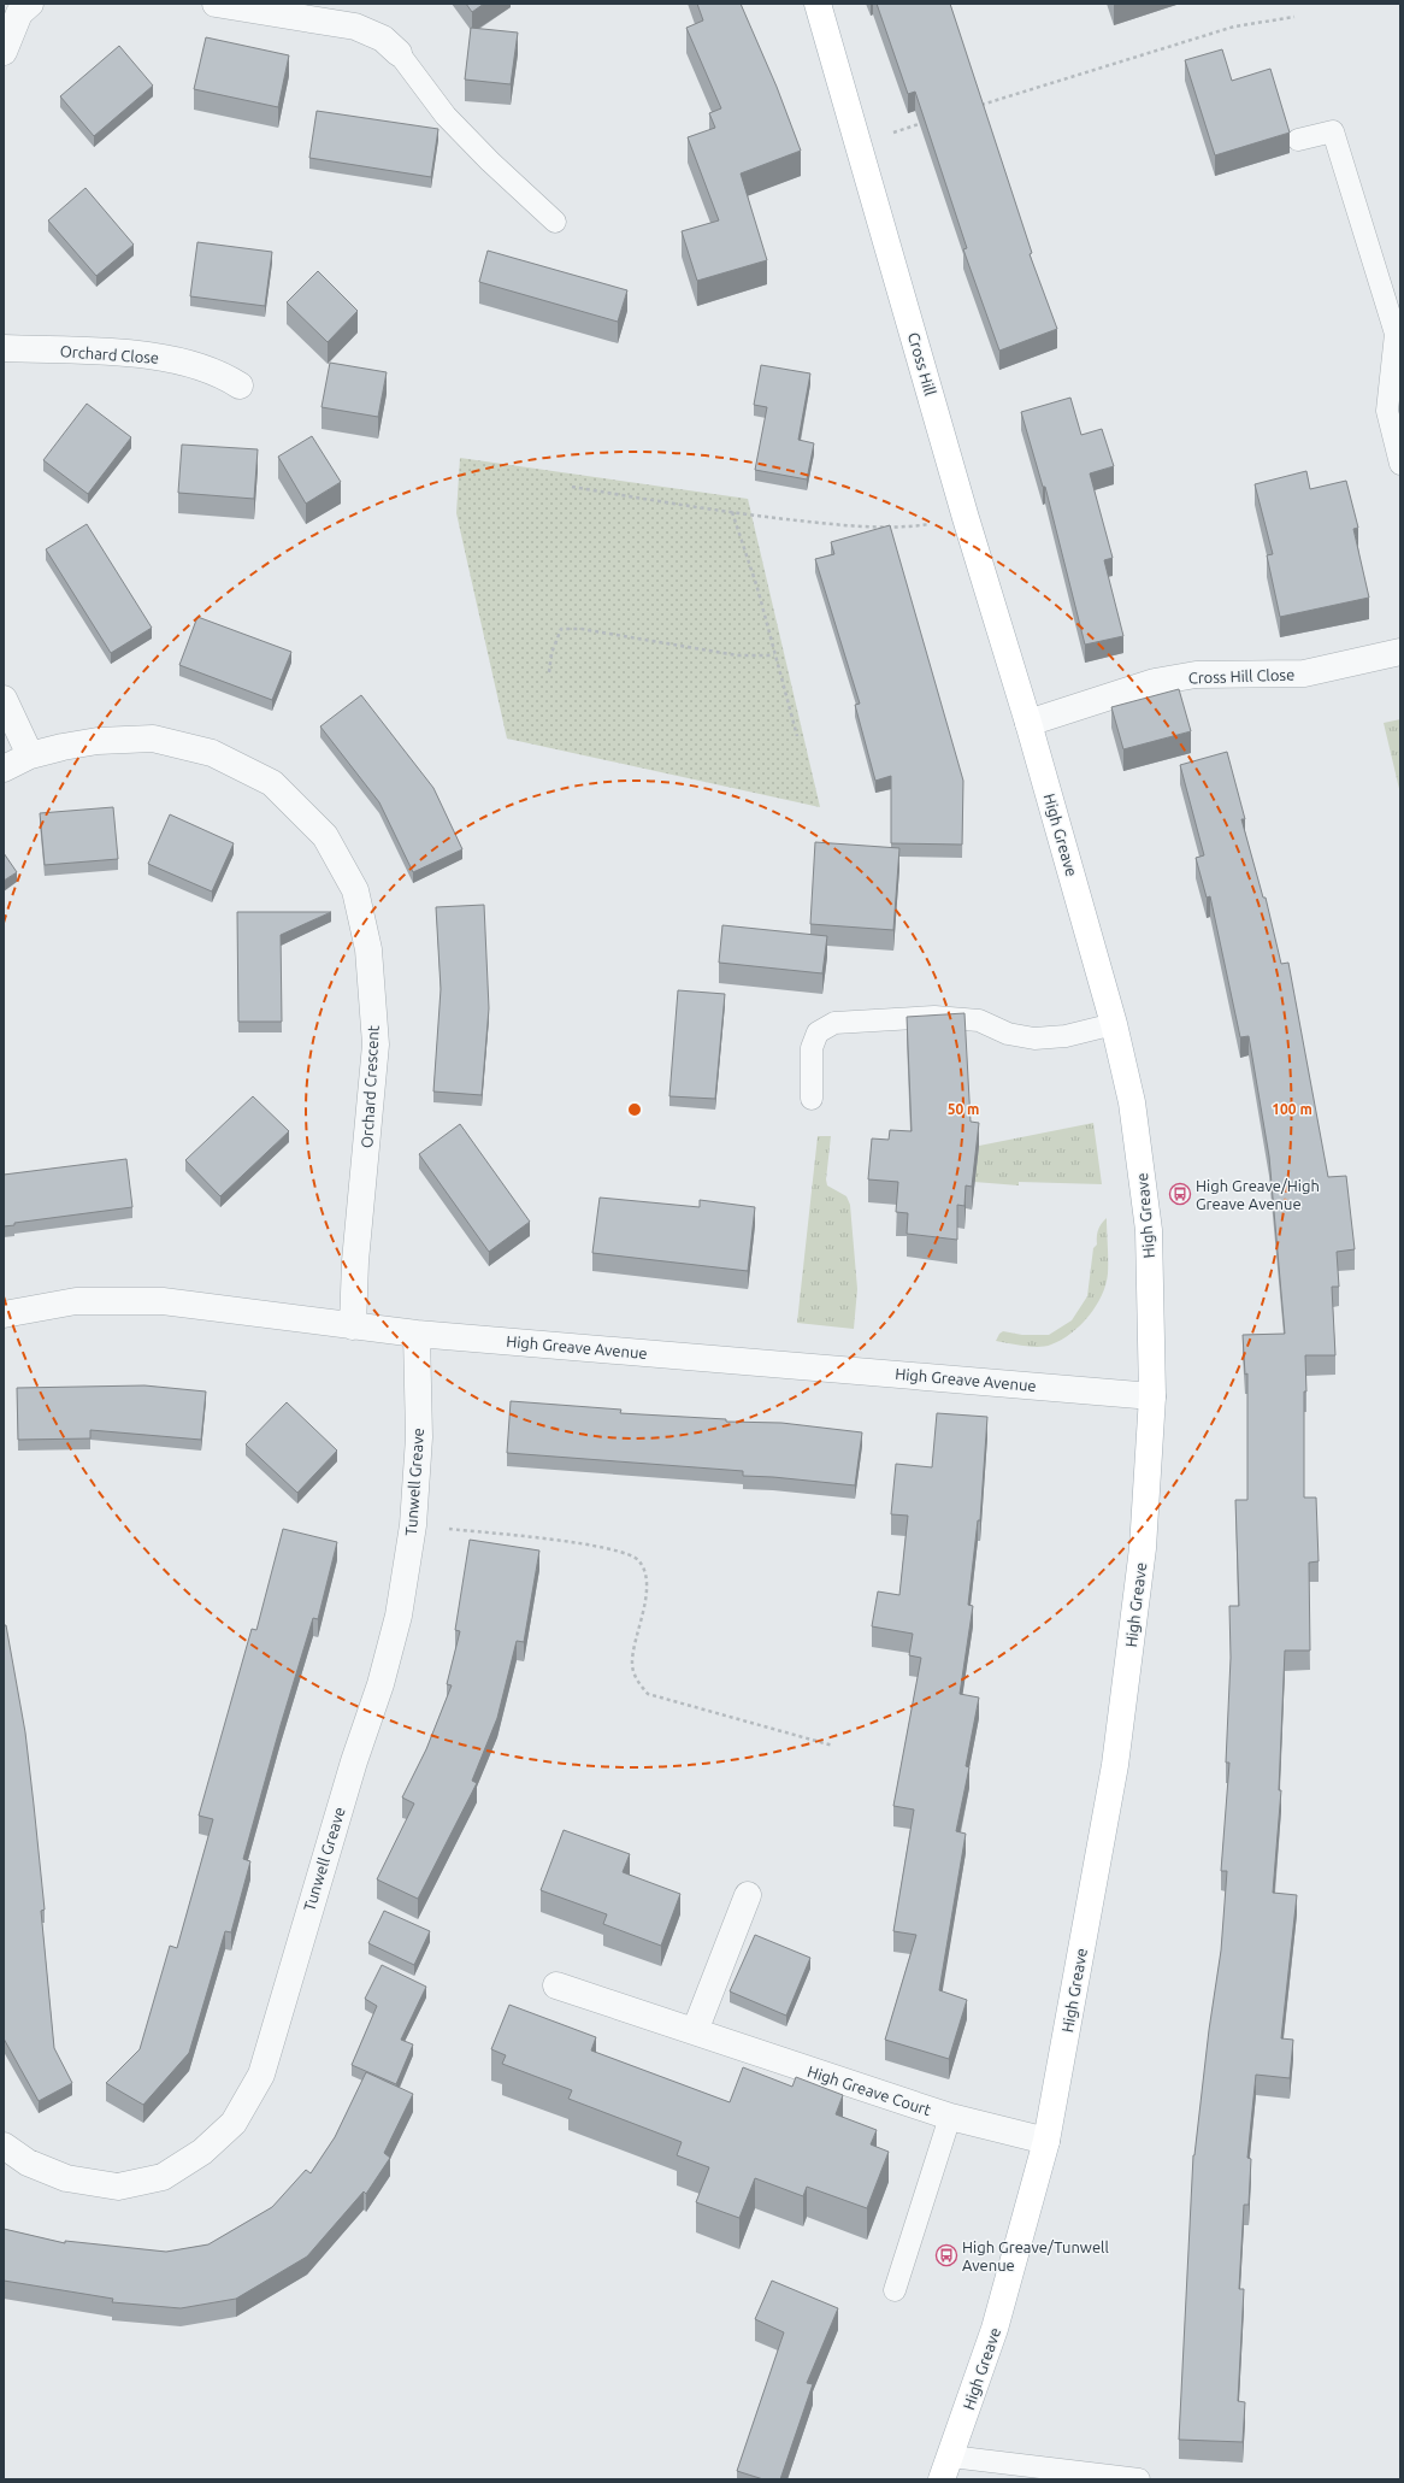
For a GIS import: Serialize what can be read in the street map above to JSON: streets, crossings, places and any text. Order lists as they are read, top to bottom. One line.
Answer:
{"streets":{"main road":["Cross Hill","High Greave"],"street":["Orchard Close","Cross Hill Close","Orchard Crescent","High Greave Avenue","Tunwell Greave","High Greave Court"]},"crossings":[["Cross Hill","Cross Hill Close"],["Cross Hill","High Greave"],["Cross Hill Close","High Greave"],["High Greave","High Greave Avenue"],["High Greave","High Greave Court"],["Orchard Crescent","High Greave Avenue"],["High Greave Avenue","Tunwell Greave"]],"places":{"bus stop":["High Greave/High Greave Avenue","High Greave/Tunwell Avenue"]},"rings":["50 m","100 m"]}
